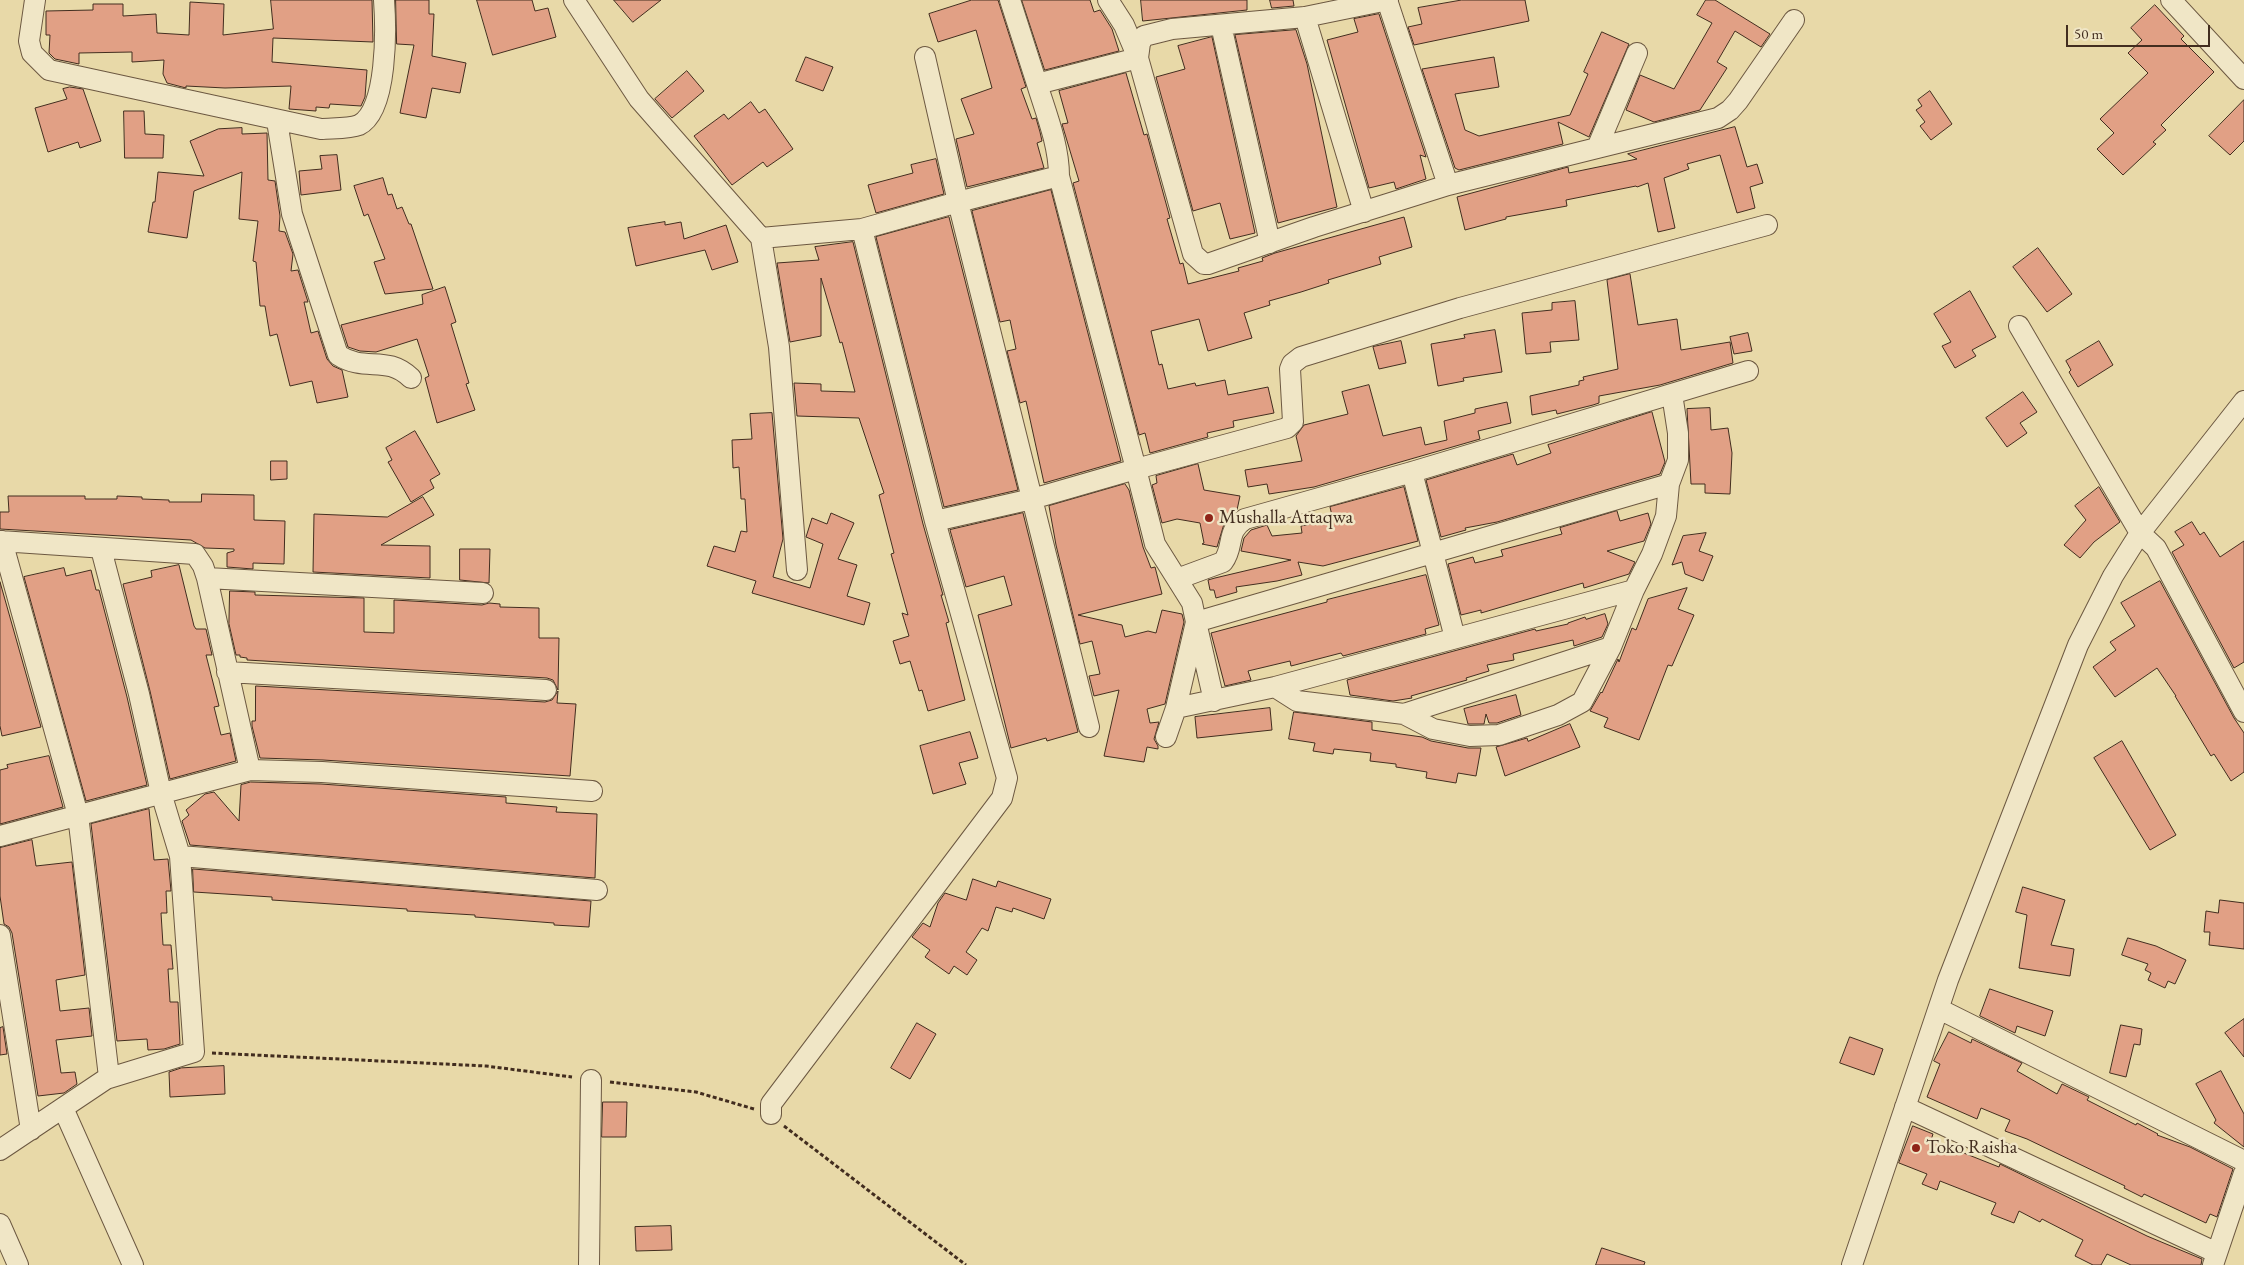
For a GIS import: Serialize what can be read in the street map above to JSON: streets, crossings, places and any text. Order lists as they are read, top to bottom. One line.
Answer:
{"places":["Mushalla Attaqwa","Toko Raisha"],"scale_bar":"50 m"}
